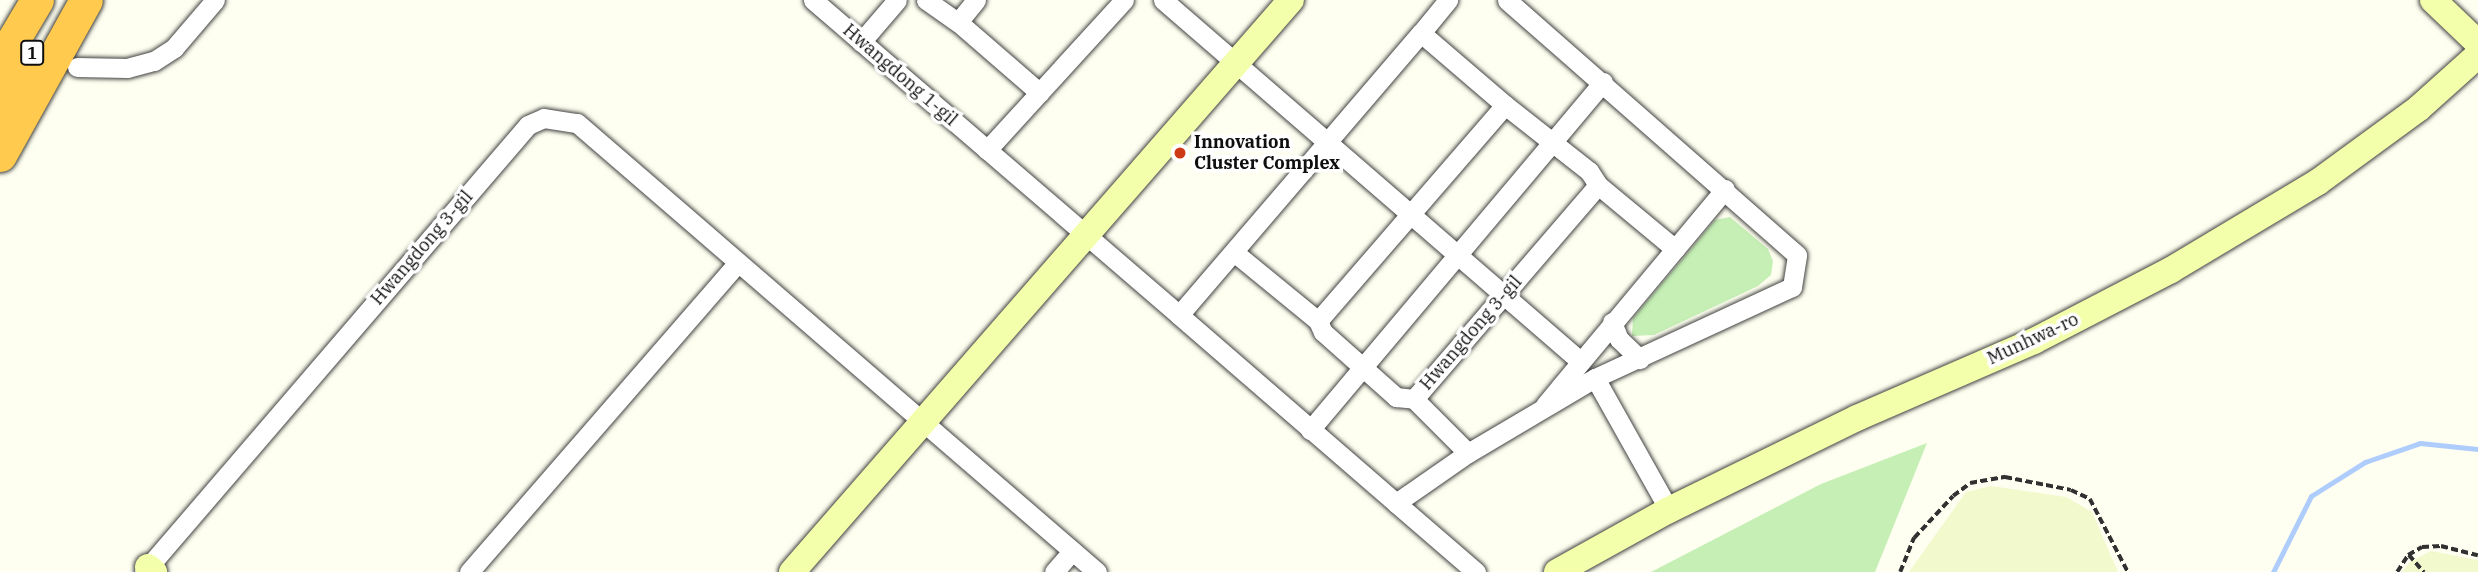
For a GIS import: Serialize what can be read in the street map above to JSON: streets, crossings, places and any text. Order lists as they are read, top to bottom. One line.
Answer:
{"streets":{"highway":["1"],"street":["Hwangdong 1-gil","Hwangdong 3-gil","Munhwa-ro"]},"places":["Innovation Cluster Complex"]}
